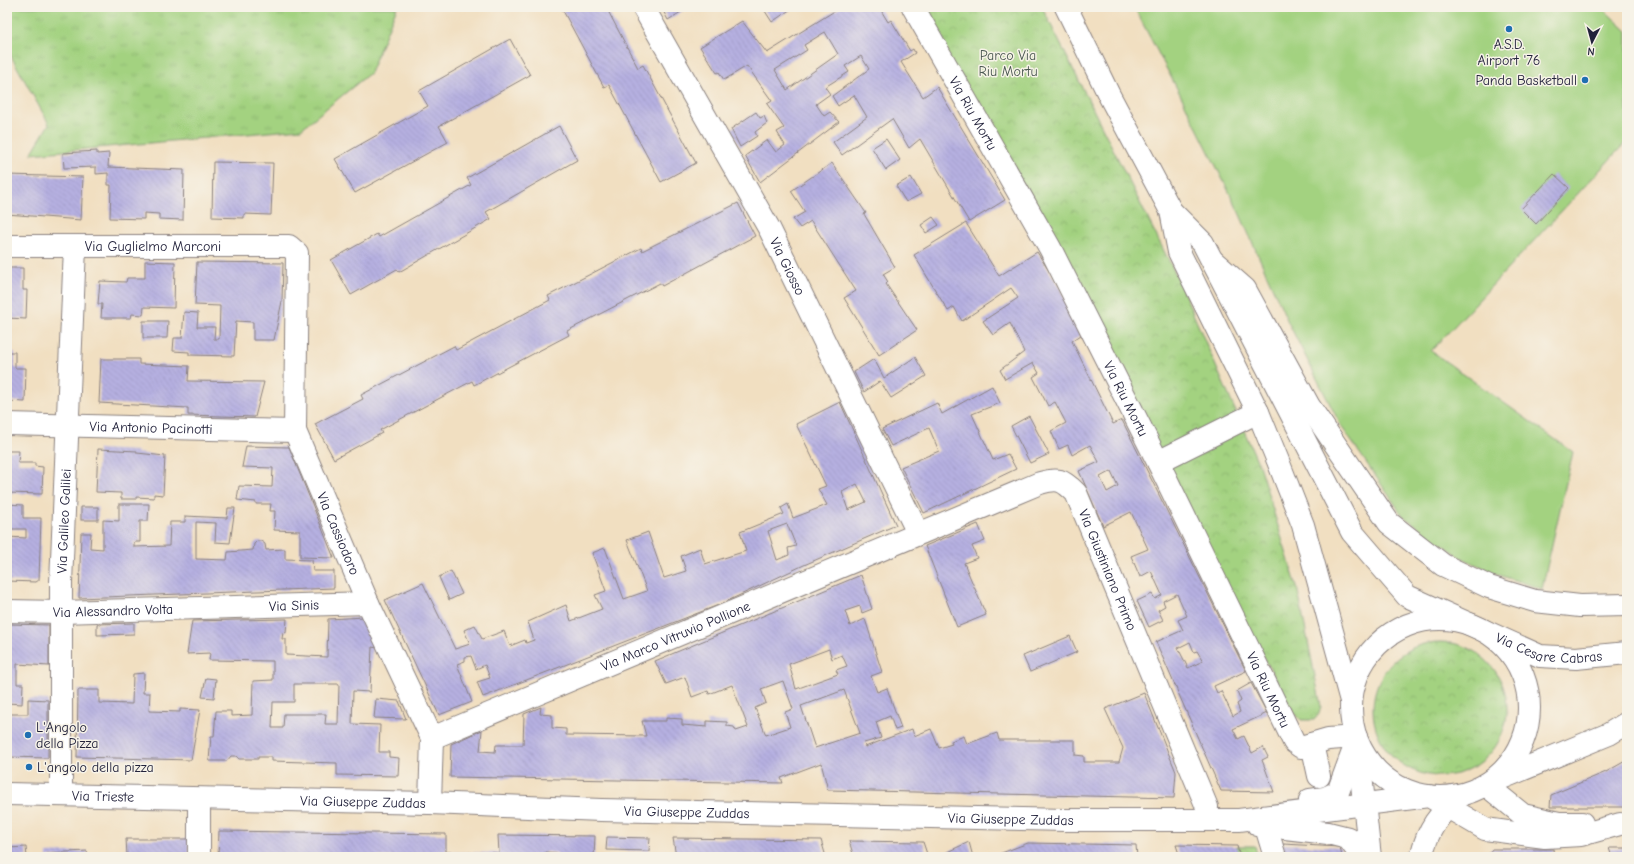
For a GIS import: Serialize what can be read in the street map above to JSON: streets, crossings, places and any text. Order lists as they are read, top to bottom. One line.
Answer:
{"streets":{"street":["Via Riu Mortu","Via Guglielmo Marconi","Via Giosso","Via Antonio Pacinotti","Via Galileo Galilei","Via Cassiodoro","Via Giustiniano Primo","Via Sinis","Via Alessandro Volta","Via Marco Vitruvio Pollione","Via Cesare Cabras","Via Trieste","Via Giuseppe Zuddas"]},"crossings":[["Via Riu Mortu","Via Giuseppe Zuddas"],["Via Guglielmo Marconi","Via Galileo Galilei"],["Via Guglielmo Marconi","Via Cassiodoro"],["Via Giosso","Via Giustiniano Primo"],["Via Giosso","Via Marco Vitruvio Pollione"],["Via Antonio Pacinotti","Via Galileo Galilei"],["Via Antonio Pacinotti","Via Cassiodoro"],["Via Galileo Galilei","Via Alessandro Volta"],["Via Galileo Galilei","Via Trieste"],["Via Cassiodoro","Via Sinis"],["Via Cassiodoro","Via Marco Vitruvio Pollione"],["Via Cassiodoro","Via Giuseppe Zuddas"],["Via Giustiniano Primo","Via Marco Vitruvio Pollione"],["Via Giustiniano Primo","Via Giuseppe Zuddas"],["Via Sinis","Via Alessandro Volta"],["Via Trieste","Via Giuseppe Zuddas"]],"parks":["Parco Via Riu Mortu"],"places":["A.S.D. Airport '76","Panda Basketball","L'Angolo della Pizza","L'angolo della pizza"],"north":"bottom"}
